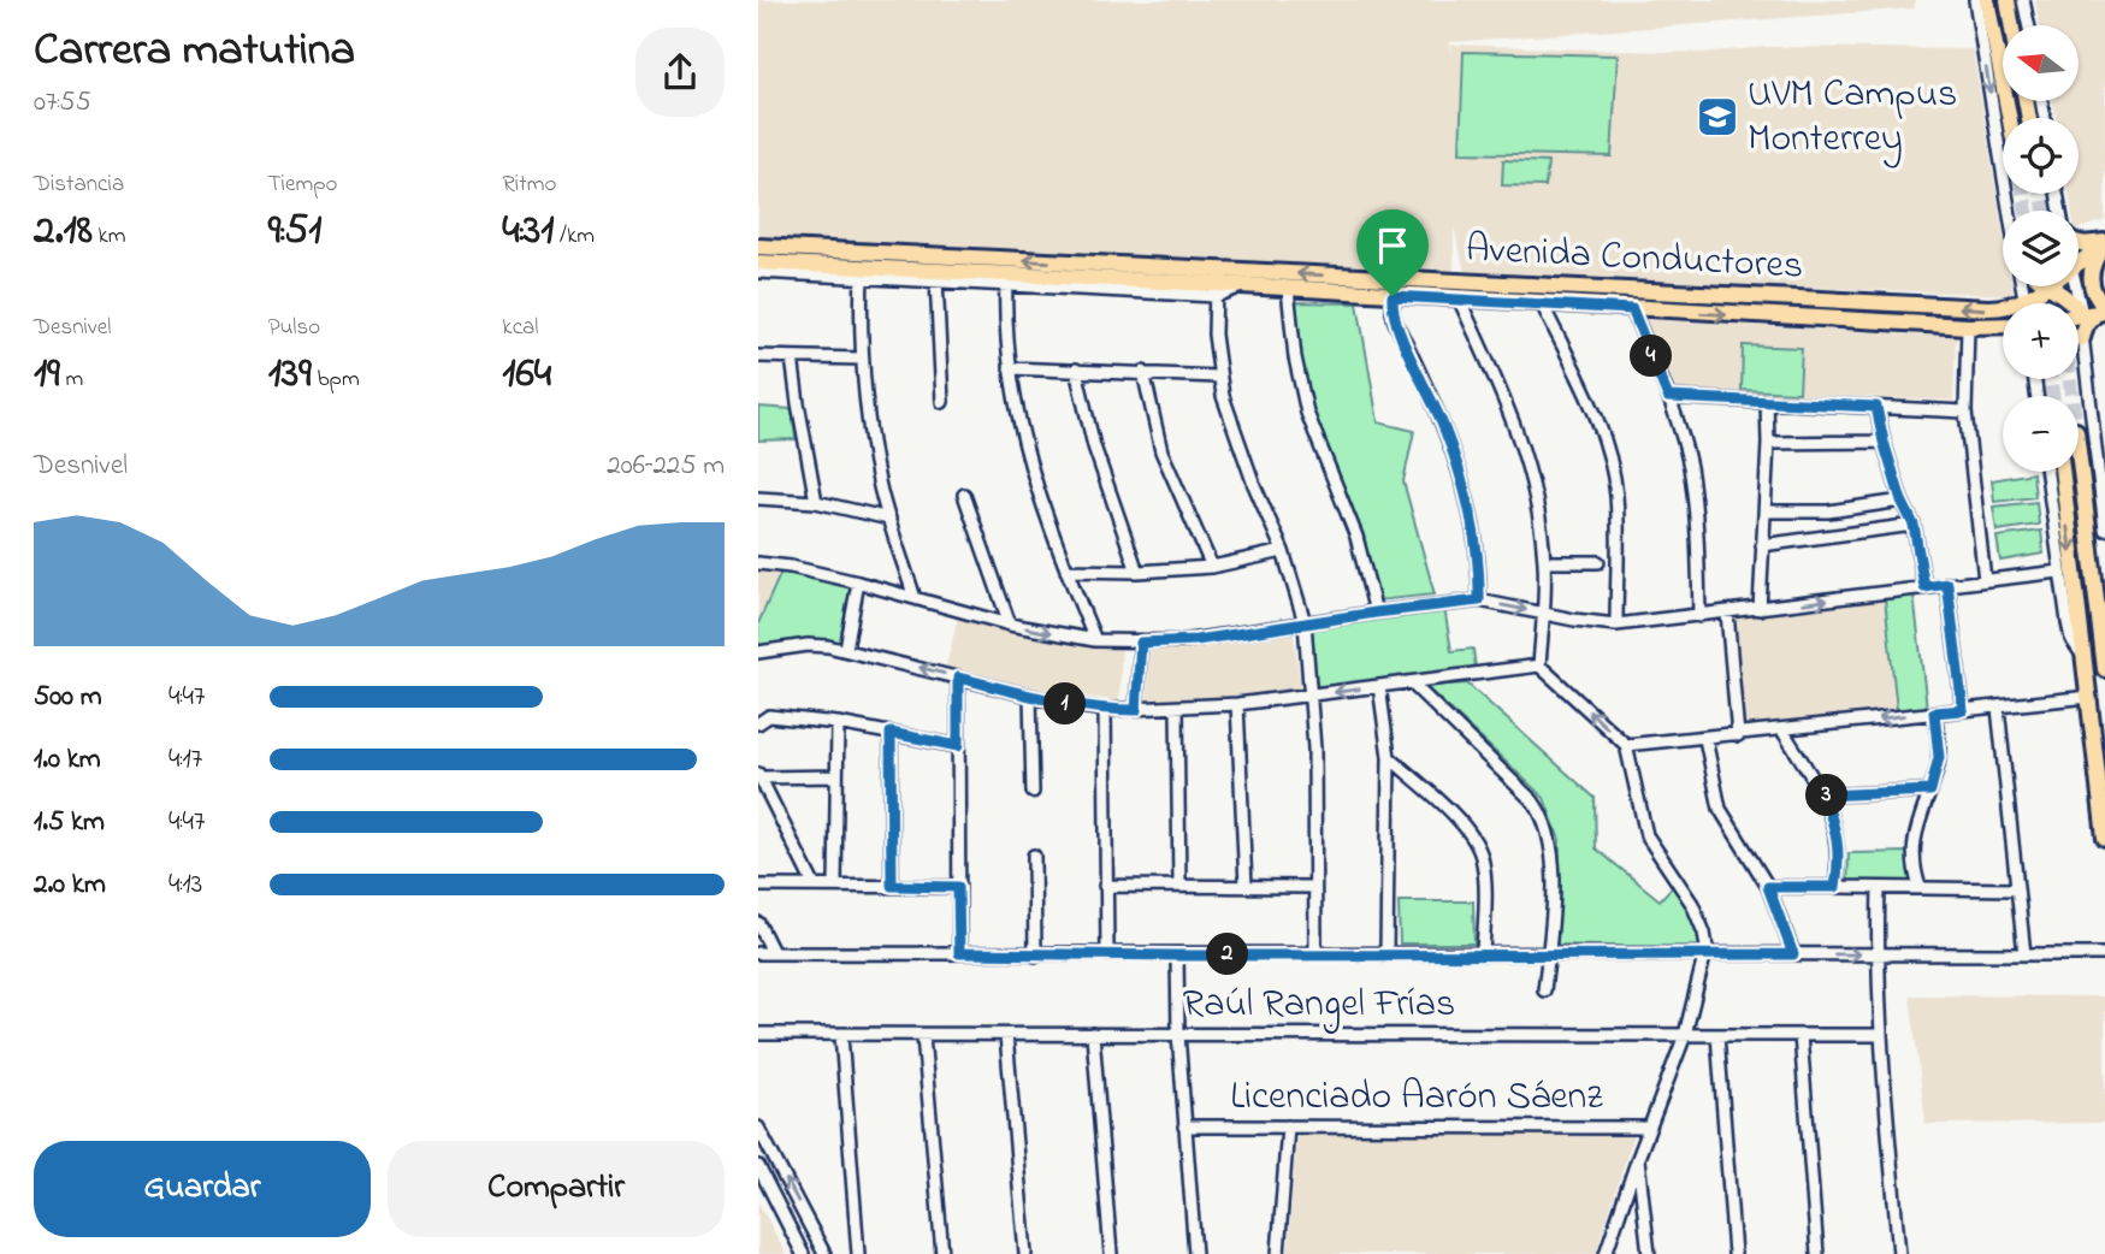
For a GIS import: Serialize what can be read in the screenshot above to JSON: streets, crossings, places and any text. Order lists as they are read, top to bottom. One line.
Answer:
{"streets":{"main road":["Avenida Conductores"],"street":["Raúl Rangel Frías","Licenciado Aarón Sáenz"]},"places":{"school or university":["UVM Campus Monterrey"]},"north":"left","page":{"heading":["Carrera matutina","07:55"],"map_buttons":["+","−"],"stats":[["Distancia","2.18 km"],["Tiempo","9:51"],["Ritmo","4:31 /km"],["Desnivel","19 m"],["Pulso","139 bpm"],["kcal","164"]],"pins":["4","1","3","2"],"chart":["Desnivel","206–225 m"],"list":[{"name":"500 m","note":"4:47"},{"name":"1.0 km","note":"4:17"},{"name":"1.5 km","note":"4:47"},{"name":"2.0 km","note":"4:13"}],"buttons":["Guardar","Compartir"]}}
